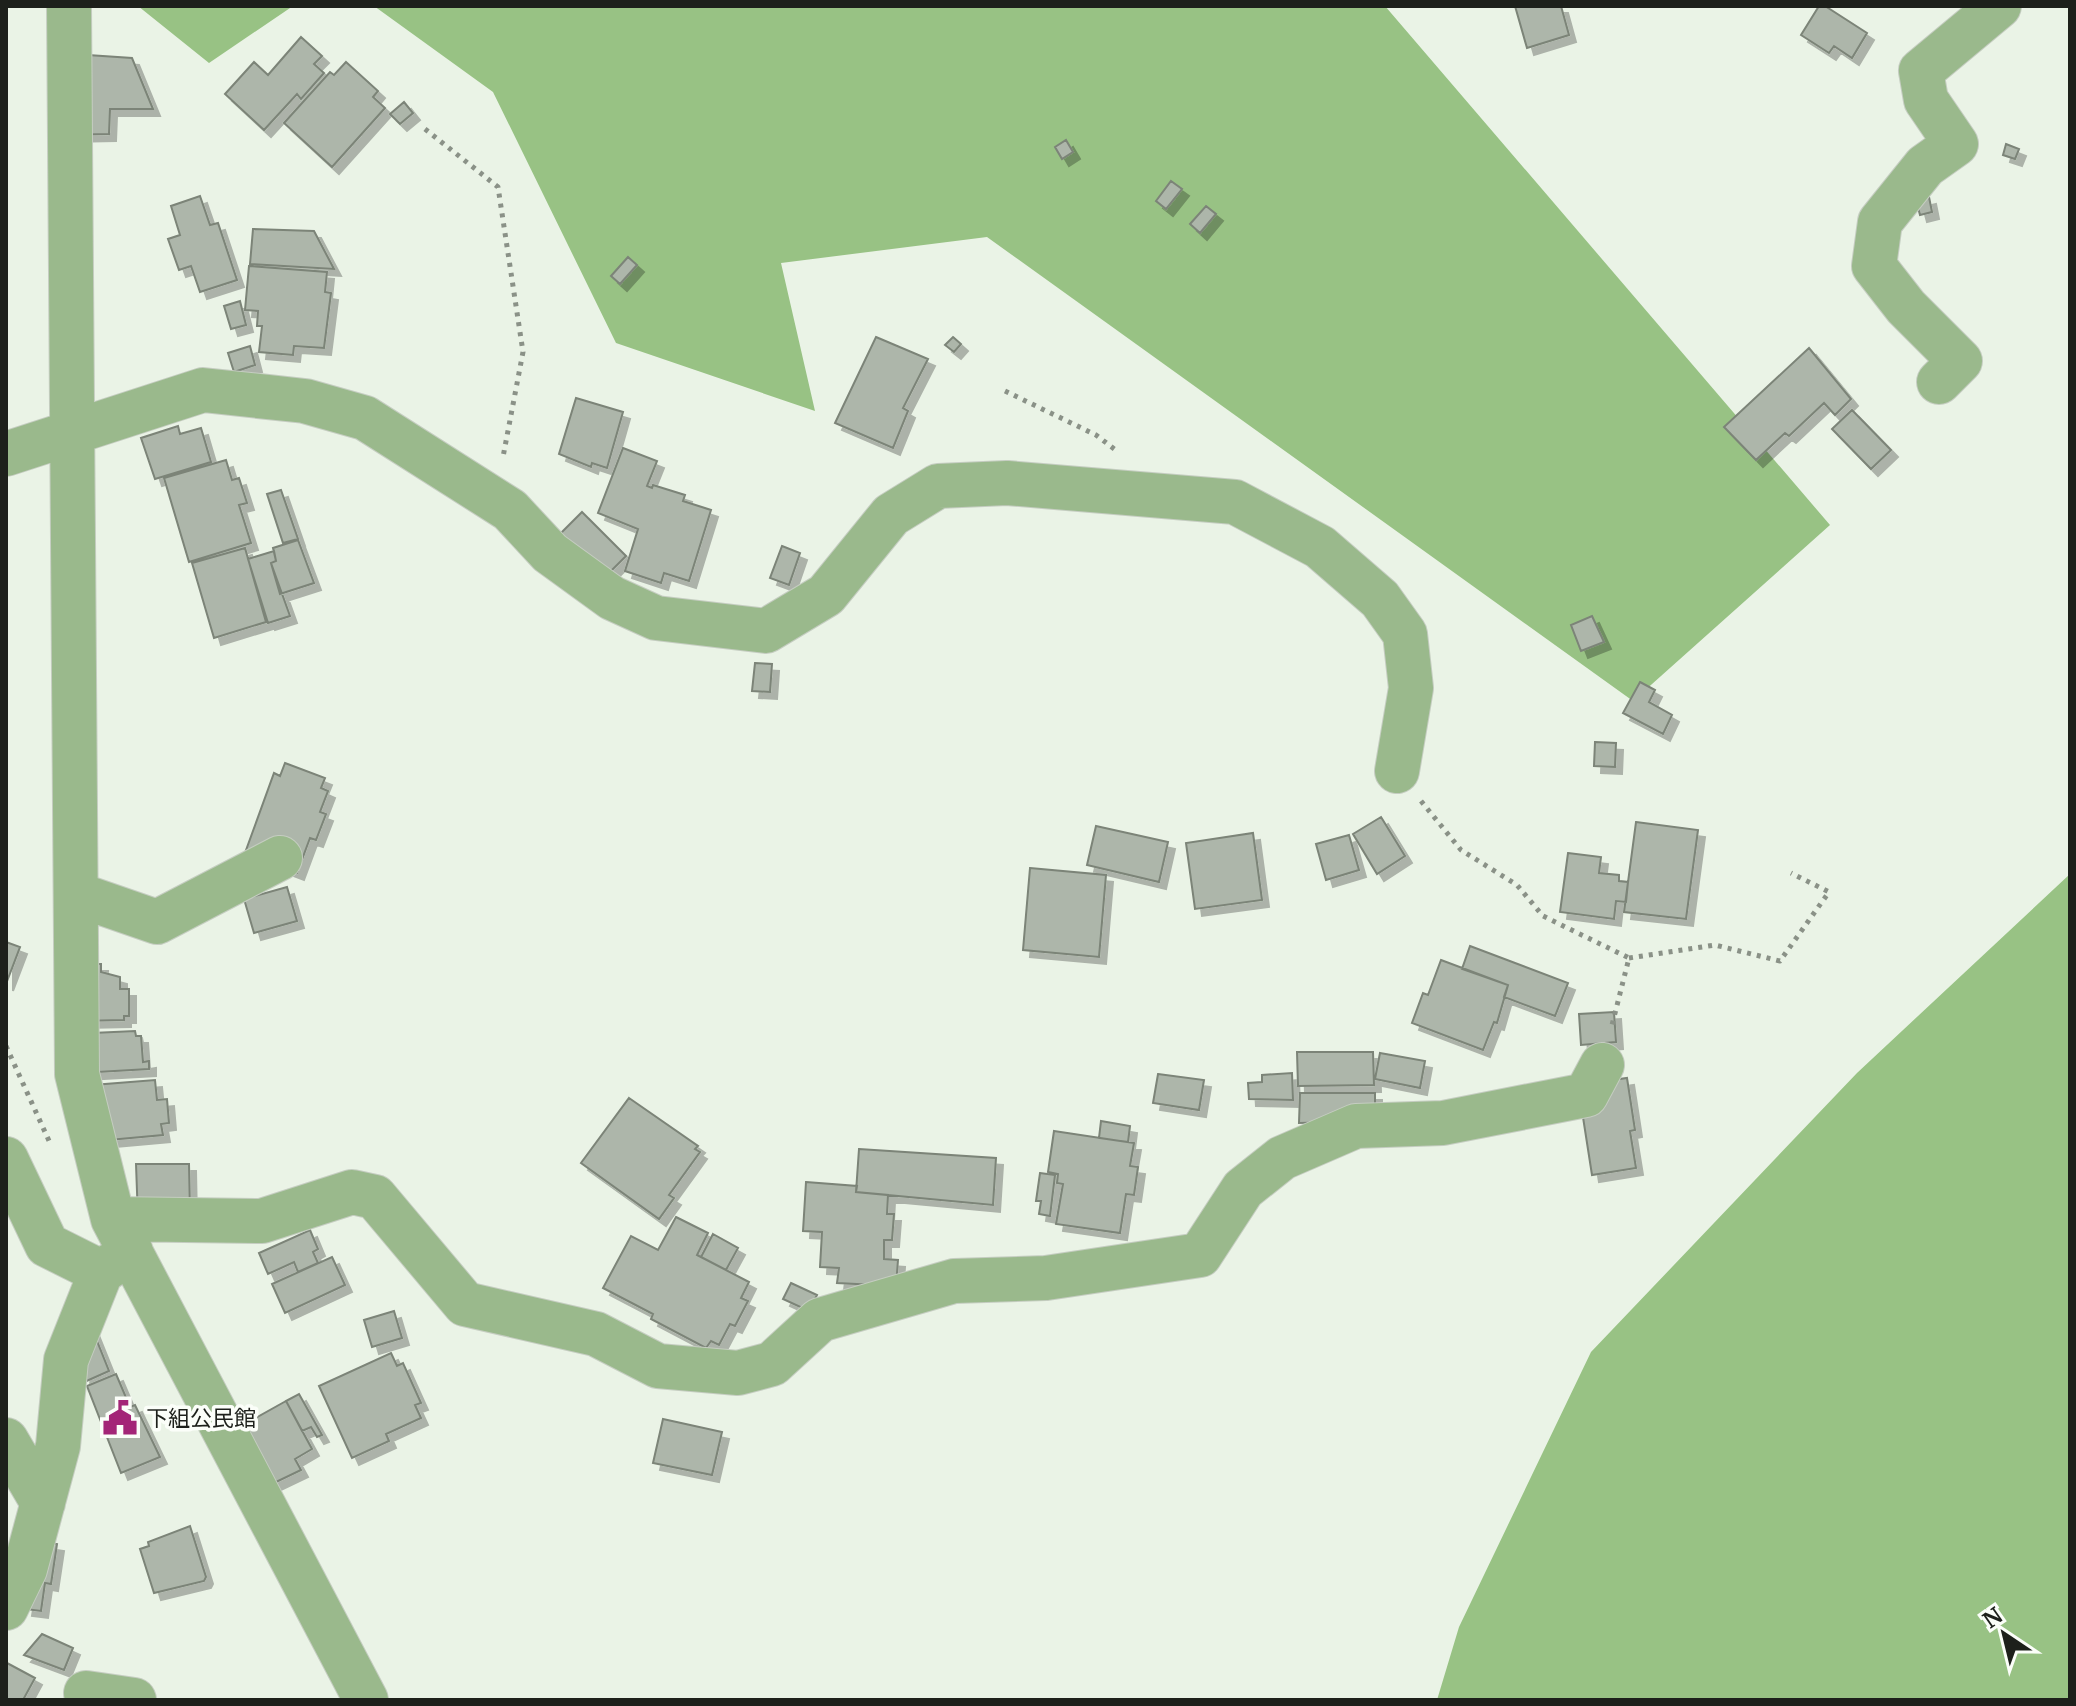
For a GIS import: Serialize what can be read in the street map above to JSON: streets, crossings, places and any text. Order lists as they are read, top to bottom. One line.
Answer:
{"places":{"public building":["下組公民館"]},"north":"top left"}
